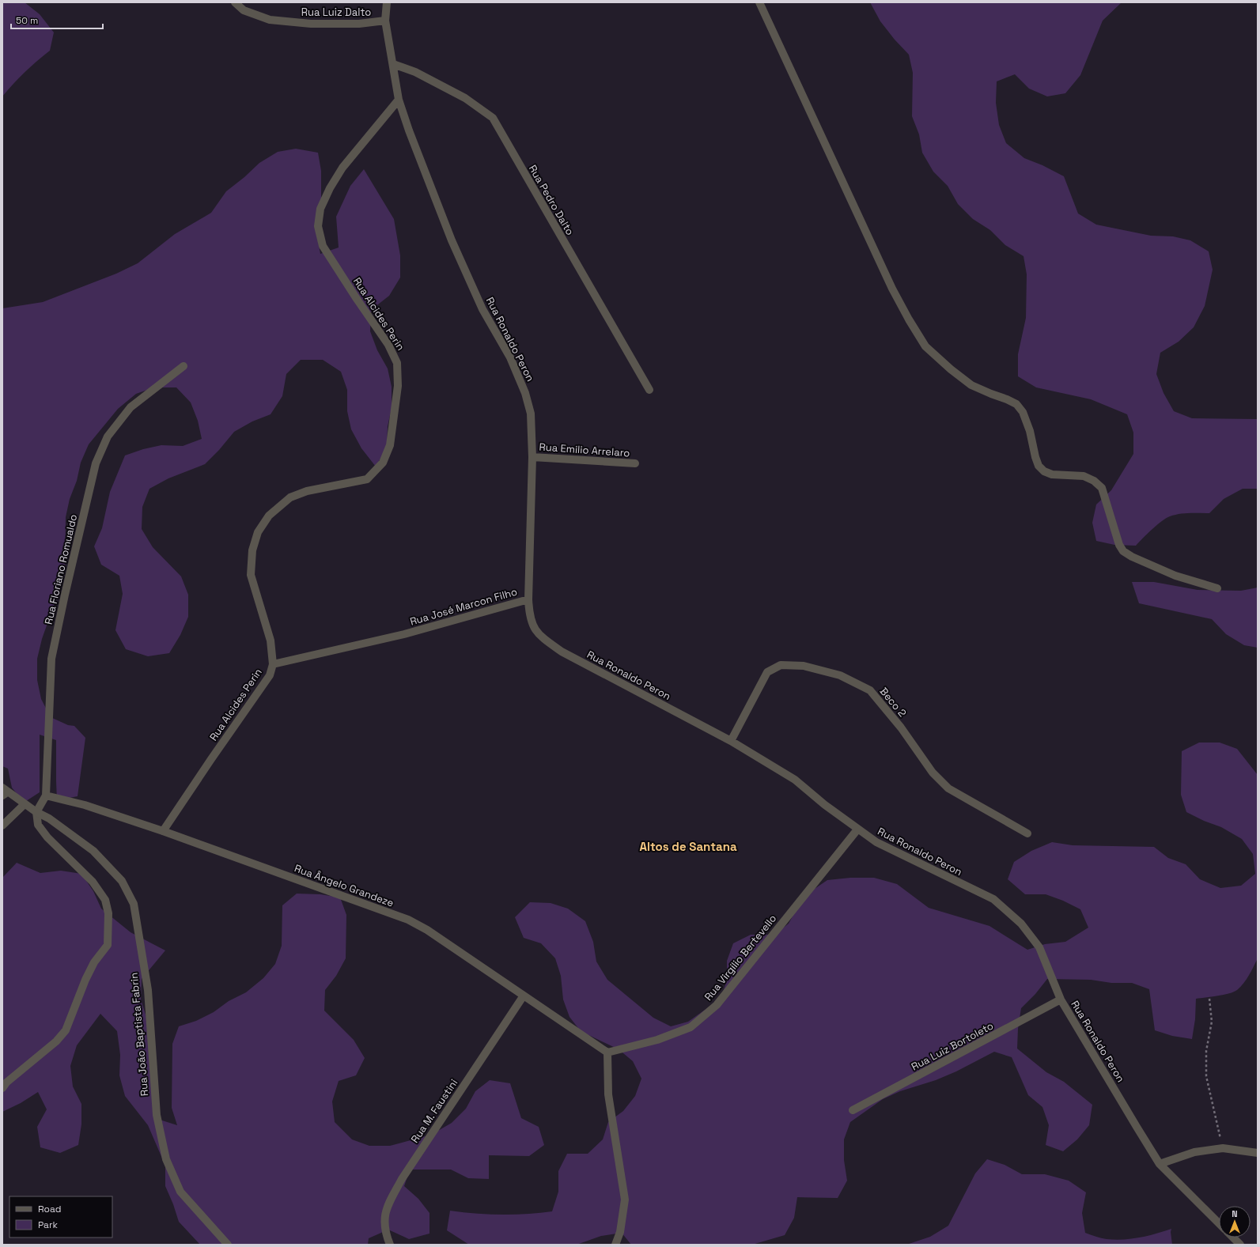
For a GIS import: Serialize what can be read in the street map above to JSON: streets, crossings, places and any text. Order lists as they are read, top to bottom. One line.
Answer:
{"streets":{"street":["Rua Luiz Dalto","Rua Pedro Dalto","Rua Alcides Perin","Rua Ronaldo Peron","Rua Emilio Arrelaro","Rua Floriano Romualdo","Rua José Marcon Filho","Beco 2","Rua Ângelo Grandeze","Rua Virgílio Bertevello","Rua João Baptista Fabrin","Rua Luiz Bortoleto","Rua M. Faustini"]},"crossings":[["Rua Luiz Dalto","Rua Ronaldo Peron"],["Rua Pedro Dalto","Rua Ronaldo Peron"],["Rua Alcides Perin","Rua Ronaldo Peron"],["Rua Alcides Perin","Rua José Marcon Filho"],["Rua Alcides Perin","Rua Ângelo Grandeze"],["Rua Ronaldo Peron","Rua Emilio Arrelaro"],["Rua Ronaldo Peron","Rua José Marcon Filho"],["Rua Ronaldo Peron","Beco 2"],["Rua Ronaldo Peron","Rua Virgílio Bertevello"],["Rua Ronaldo Peron","Rua Luiz Bortoleto"],["Rua Floriano Romualdo","Rua Ângelo Grandeze"],["Rua Floriano Romualdo","Rua João Baptista Fabrin"],["Rua Ângelo Grandeze","Rua Virgílio Bertevello"],["Rua Ângelo Grandeze","Rua M. Faustini"]],"districts":["Altos de Santana"],"legend":["Road","Park"],"scale_bar":"50 m","north":"top"}
